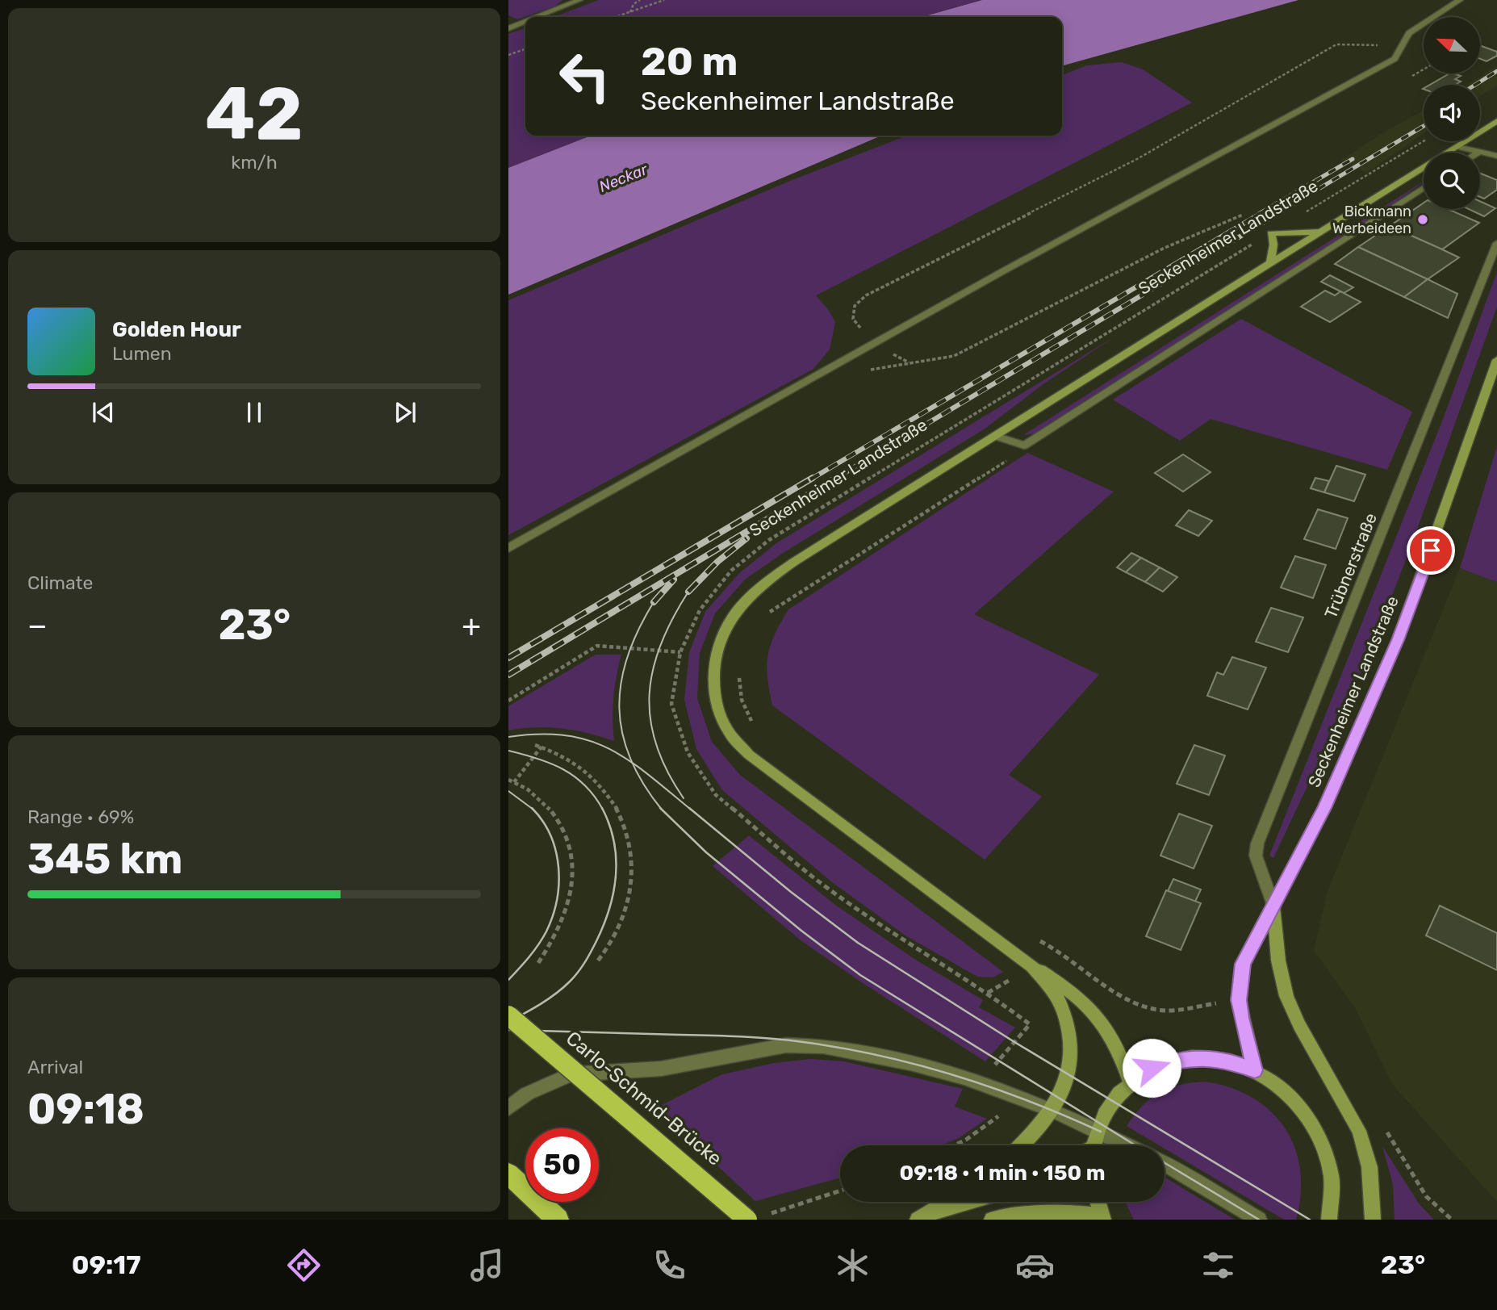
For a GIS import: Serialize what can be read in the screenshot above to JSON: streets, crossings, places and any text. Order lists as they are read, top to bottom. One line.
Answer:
{"streets":{"highway":["Carlo-Schmid-Brücke"],"main road":["Seckenheimer Landstraße"],"street":["Trübnerstraße"]},"crossings":[["Seckenheimer Landstraße","Trübnerstraße"]],"water":["Neckar"],"places":["Bickmann Werbeideen"],"north":"top left","page":{"tile":[["42","km/h"],"Climate",["Range · 69%","345 km"],["Arrival","09:18"]],"turn":["20 m","Seckenheimer Landstraße"],"song":["Golden Hour","Lumen"],"heat":["−","23°","+"],"limit":"50","trip":"09:18 · 1 min · 150 m","tabs":["09:17","23°"]}}
